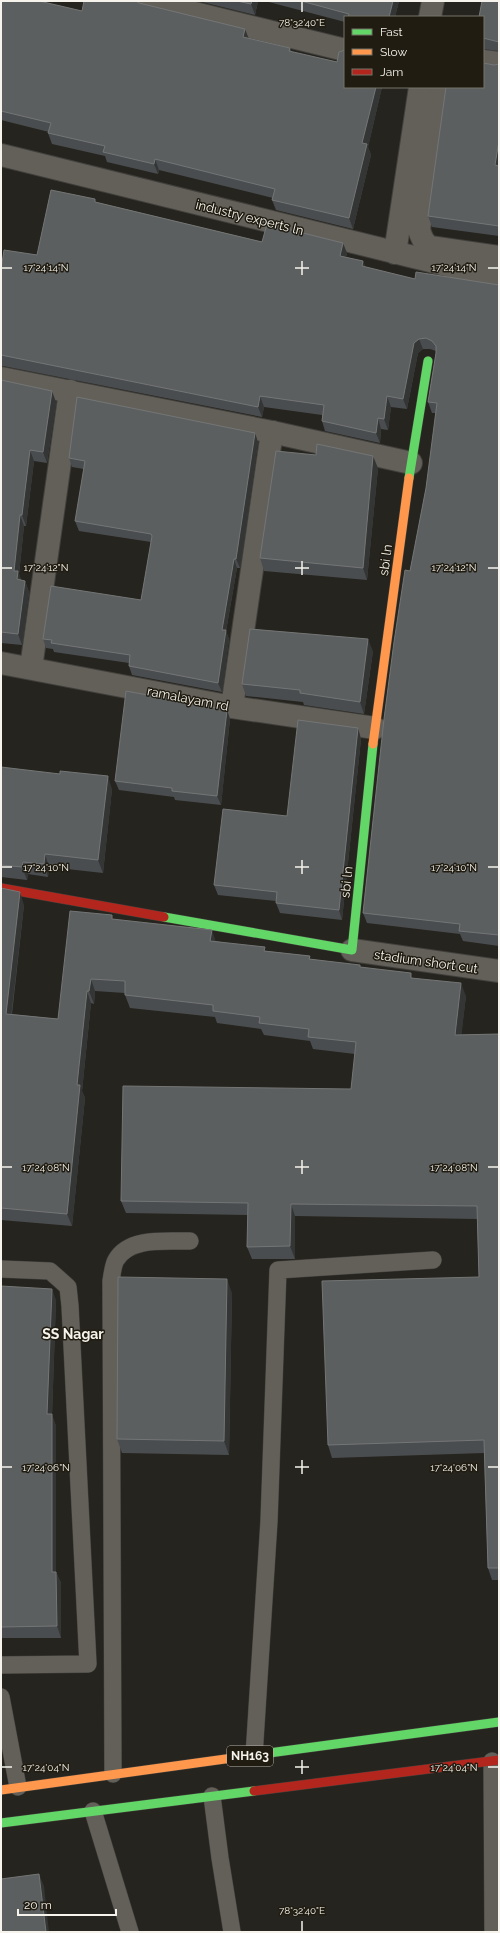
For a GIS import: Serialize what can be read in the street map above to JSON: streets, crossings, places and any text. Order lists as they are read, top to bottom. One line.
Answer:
{"streets":{"main road":["sbi ln","NH163"],"street":["industry experts ln","ramalayam rd","stadium short cut"]},"crossings":[["sbi ln","ramalayam rd"],["sbi ln","stadium short cut"]],"districts":["SS Nagar"],"legend":["Fast","Slow","Jam"],"scale_bar":"20 m","coordinates":["78°32'40\"E","17°24'14\"N","17°24'12\"N","17°24'10\"N","17°24'08\"N","17°24'06\"N","17°24'04\"N"]}
